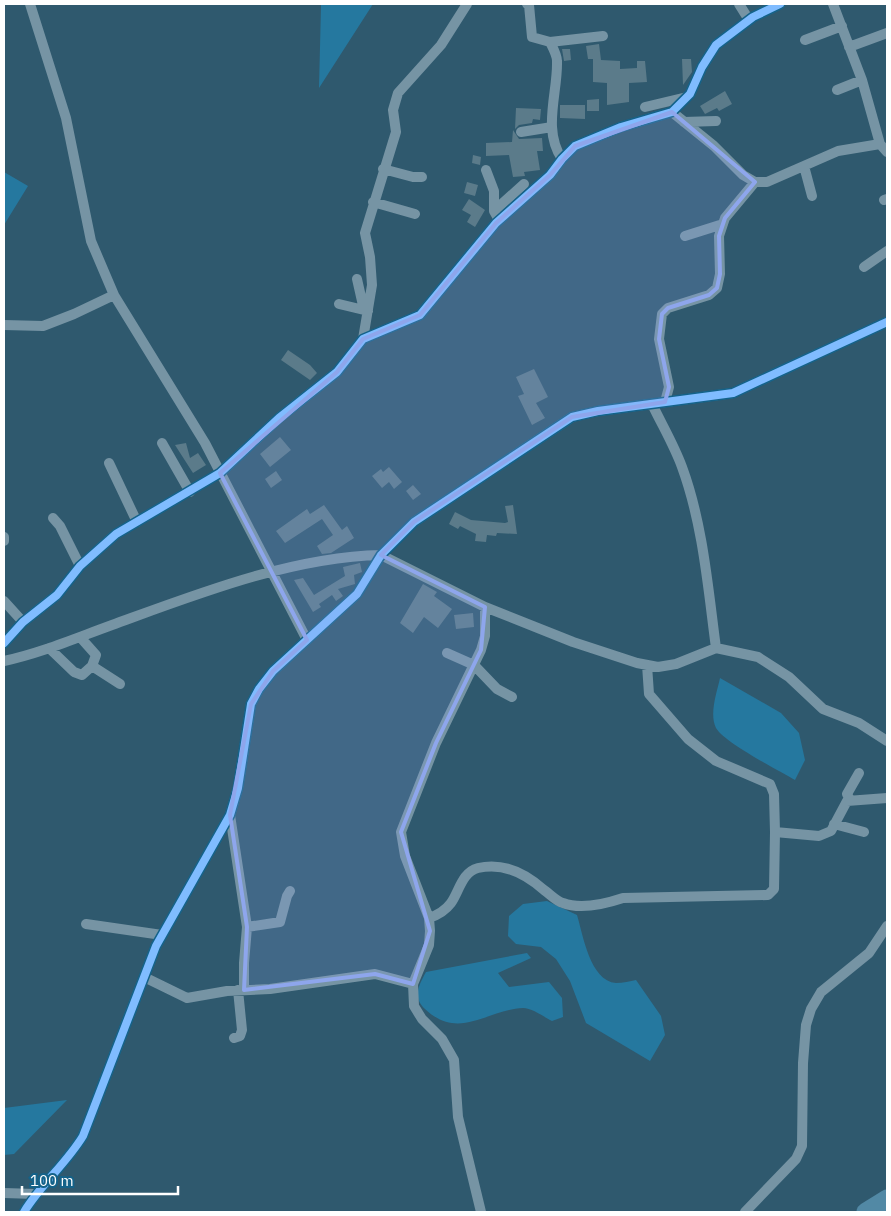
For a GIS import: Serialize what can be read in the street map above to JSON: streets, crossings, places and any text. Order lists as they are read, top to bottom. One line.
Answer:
{"scale_bar":"100 m"}
